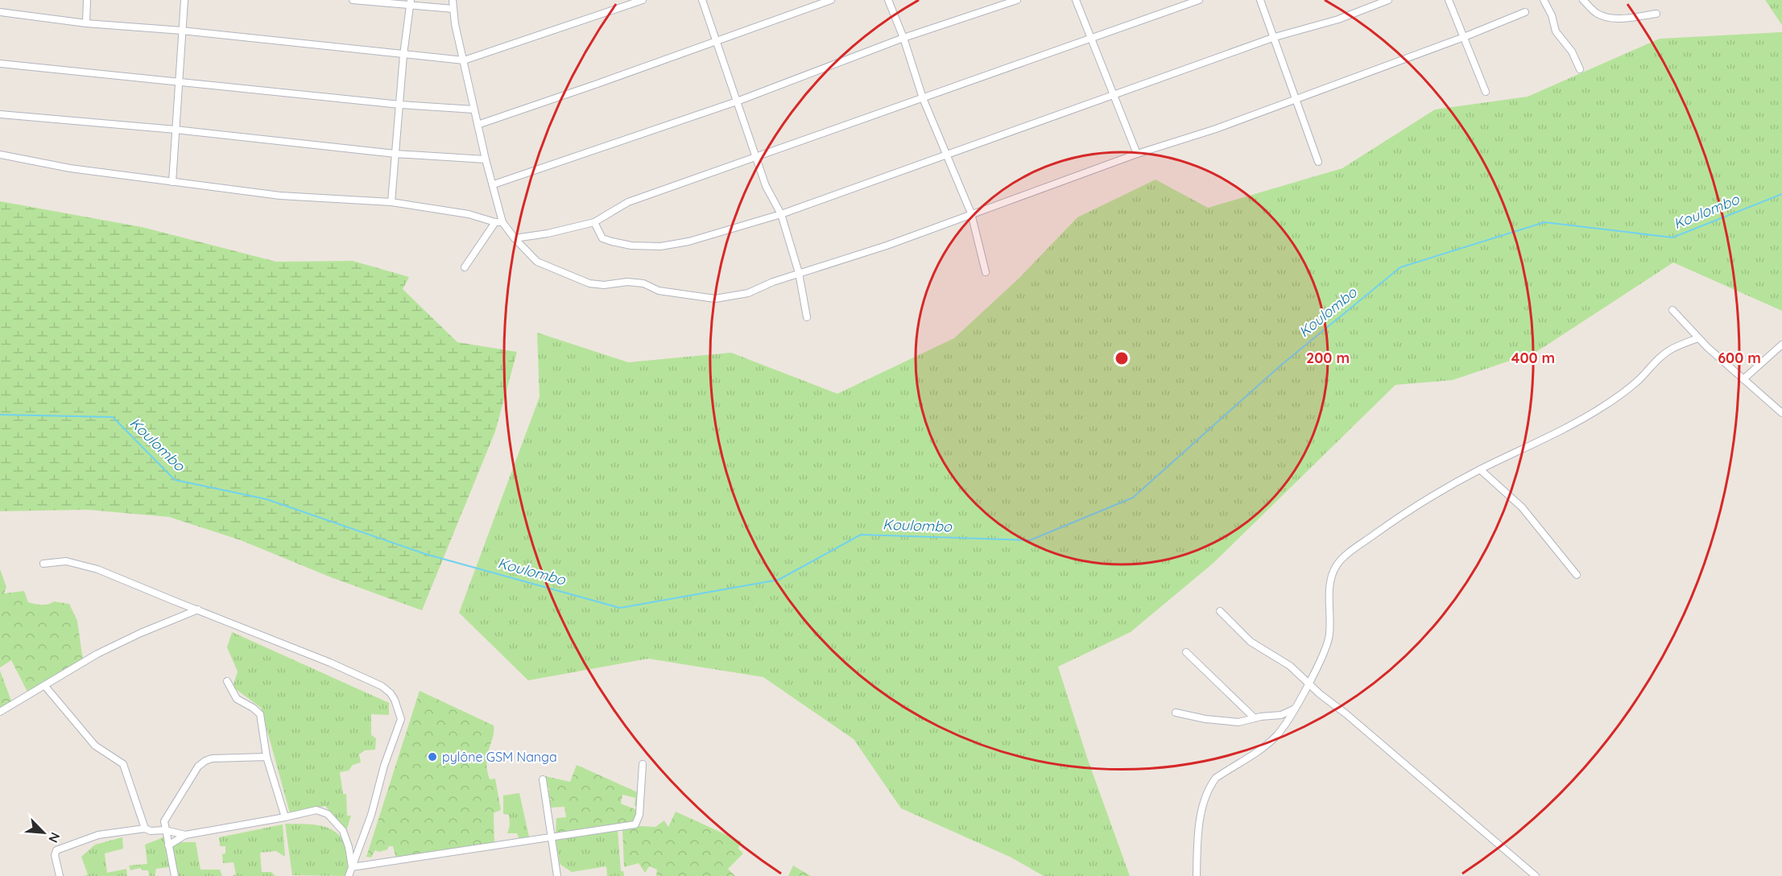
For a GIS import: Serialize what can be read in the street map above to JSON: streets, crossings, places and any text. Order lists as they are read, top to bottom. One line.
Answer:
{"water":["Koulombo"],"places":["pylône GSM Nanga"],"north":"bottom right","rings":["200 m","400 m","600 m"]}
